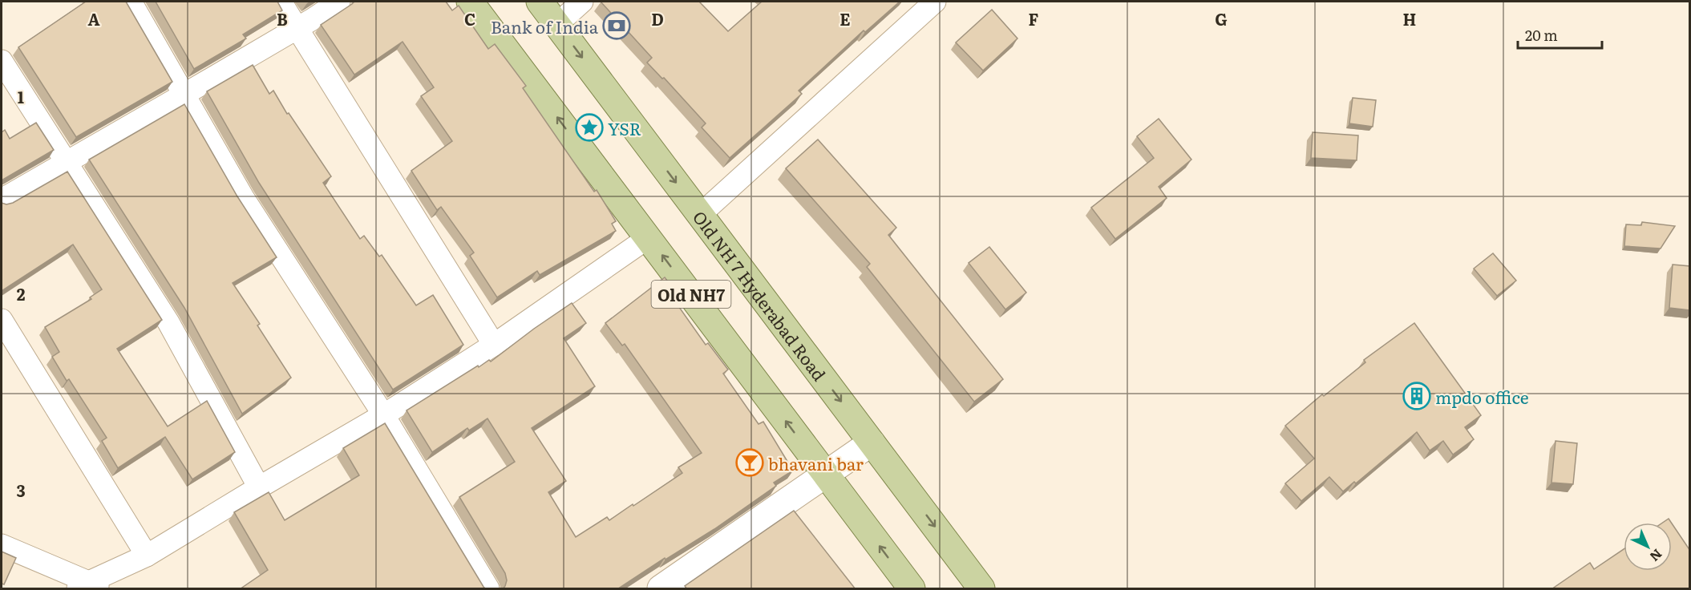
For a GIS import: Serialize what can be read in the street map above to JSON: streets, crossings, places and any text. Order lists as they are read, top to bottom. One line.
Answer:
{"streets":{"main road":["Old NH7","Old NH 7 Hyderabad Road"]},"places":{"bank":["Bank of India"],"place":["YSR"],"building":["mpdo office"],"bar":["bhavani bar"]},"scale_bar":"20 m","north":"bottom right","grid":{"columns":["A","B","C","D","E","F","G","H"],"rows":["1","2","3"]}}
